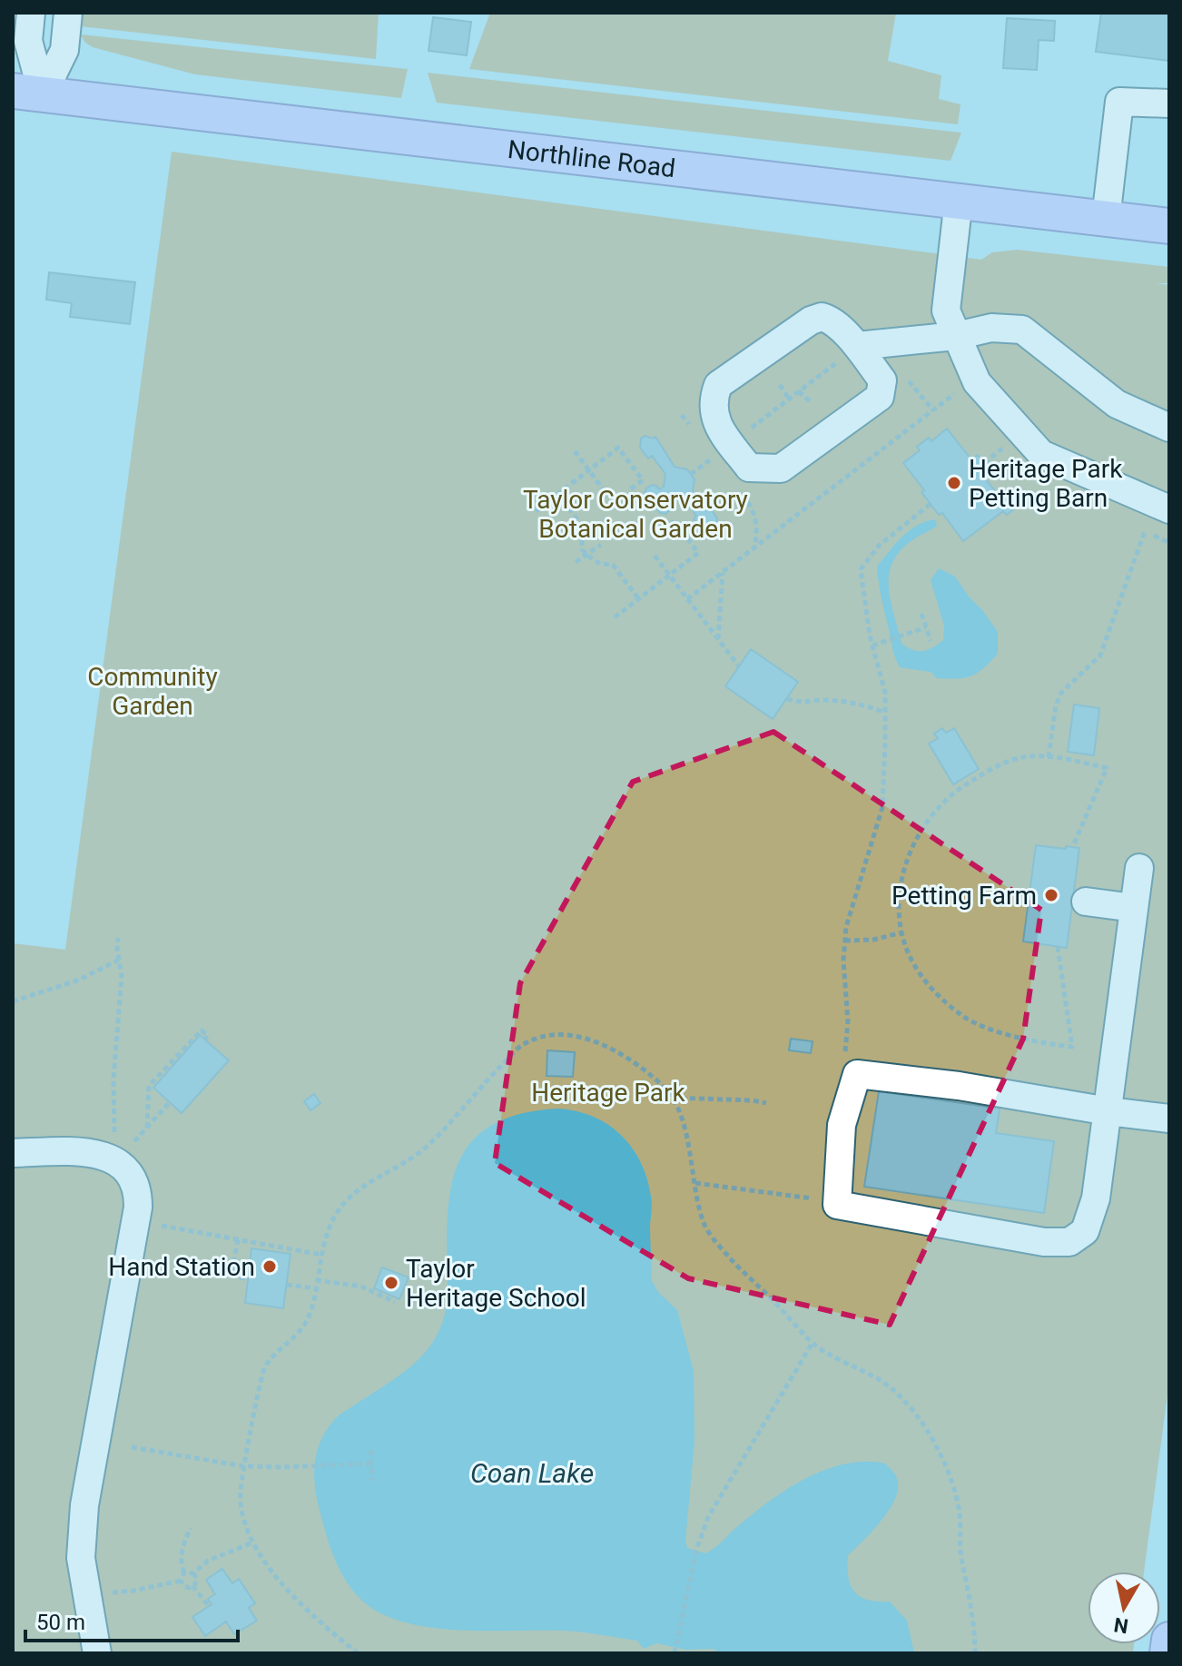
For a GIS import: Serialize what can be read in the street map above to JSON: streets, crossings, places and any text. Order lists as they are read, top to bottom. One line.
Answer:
{"streets":{"main road":["Northline Road"]},"water":["Coan Lake"],"parks":["Taylor Conservatory Botanical Garden","Community Garden","Heritage Park"],"places":["Heritage Park Petting Barn","Petting Farm","Hand Station","Taylor Heritage School"],"scale_bar":"50 m","north":"bottom"}
